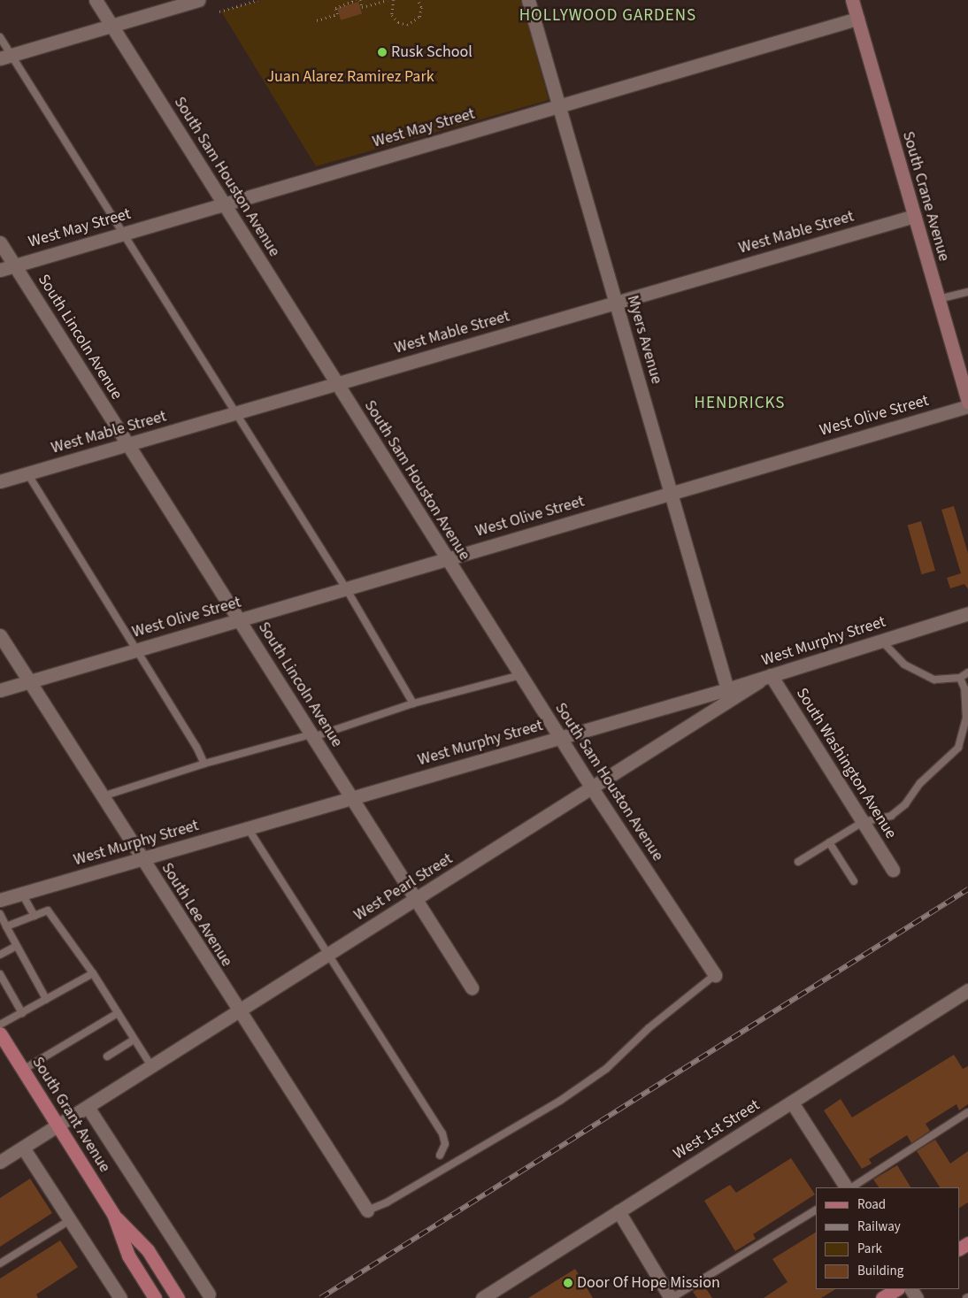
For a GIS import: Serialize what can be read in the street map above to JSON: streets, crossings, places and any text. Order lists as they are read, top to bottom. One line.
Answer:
{"streets":{"main road":["South Crane Avenue","South Grant Avenue"],"street":["West May Street","South Sam Houston Avenue","West Mable Street","South Lincoln Avenue","Myers Avenue","West Olive Street","West Murphy Street","South Washington Avenue","West Pearl Street","South Lee Avenue","West 1st Street"]},"crossings":[["West May Street","South Sam Houston Avenue"],["West May Street","South Crane Avenue"],["West May Street","South Lincoln Avenue"],["West May Street","Myers Avenue"],["South Sam Houston Avenue","West Mable Street"],["South Sam Houston Avenue","West Olive Street"],["South Sam Houston Avenue","West Murphy Street"],["South Sam Houston Avenue","West Pearl Street"],["South Crane Avenue","West Mable Street"],["West Mable Street","South Lincoln Avenue"],["West Mable Street","Myers Avenue"],["South Lincoln Avenue","West Olive Street"],["South Lincoln Avenue","West Murphy Street"],["South Lincoln Avenue","West Pearl Street"],["Myers Avenue","West Olive Street"],["Myers Avenue","West Murphy Street"],["West Olive Street","South Lee Avenue"],["West Murphy Street","South Washington Avenue"],["West Murphy Street","West Pearl Street"],["West Murphy Street","South Lee Avenue"],["South Washington Avenue","West Pearl Street"],["West Pearl Street","South Lee Avenue"],["West Pearl Street","South Grant Avenue"]],"districts":["HOLLYWOOD GARDENS","HENDRICKS"],"parks":["Juan Alarez Ramirez Park"],"places":["Rusk School","Door Of Hope Mission"],"legend":["Road","Railway","Park","Building"]}
